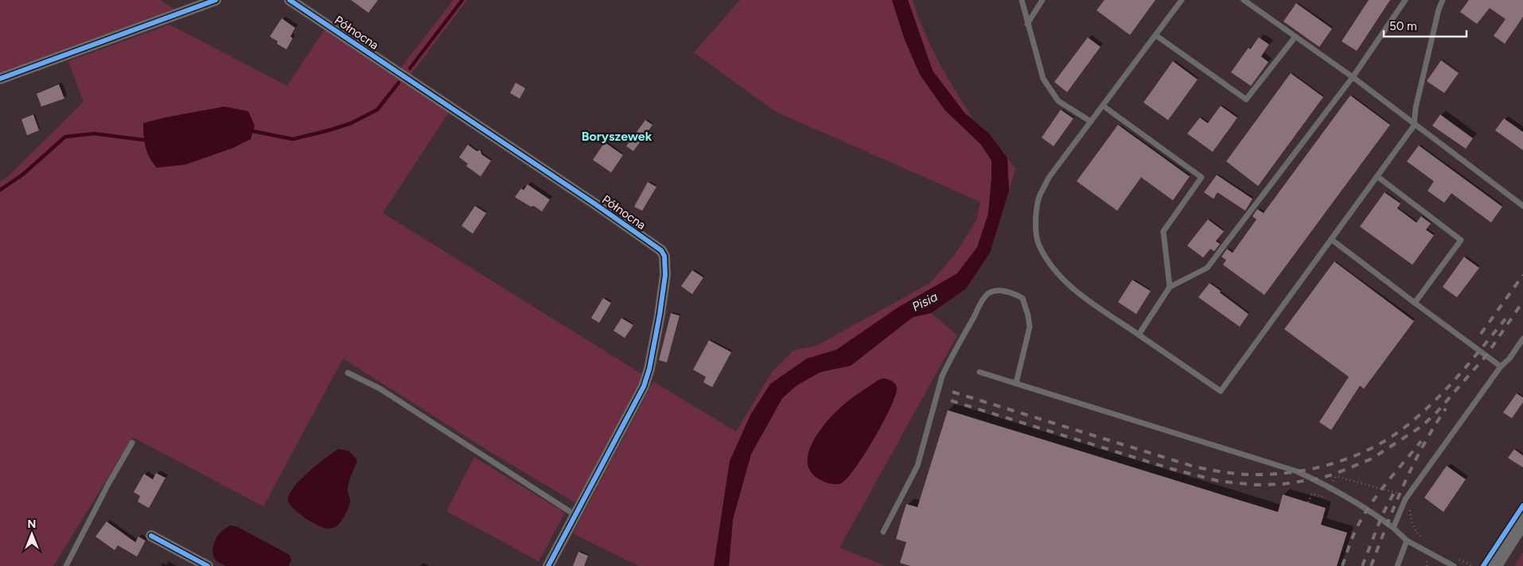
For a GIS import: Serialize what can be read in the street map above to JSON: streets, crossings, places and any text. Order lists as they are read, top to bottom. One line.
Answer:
{"streets":{"street":["Północna"]},"districts":["Boryszewek"],"water":["Pisia"],"scale_bar":"50 m","north":"top"}
